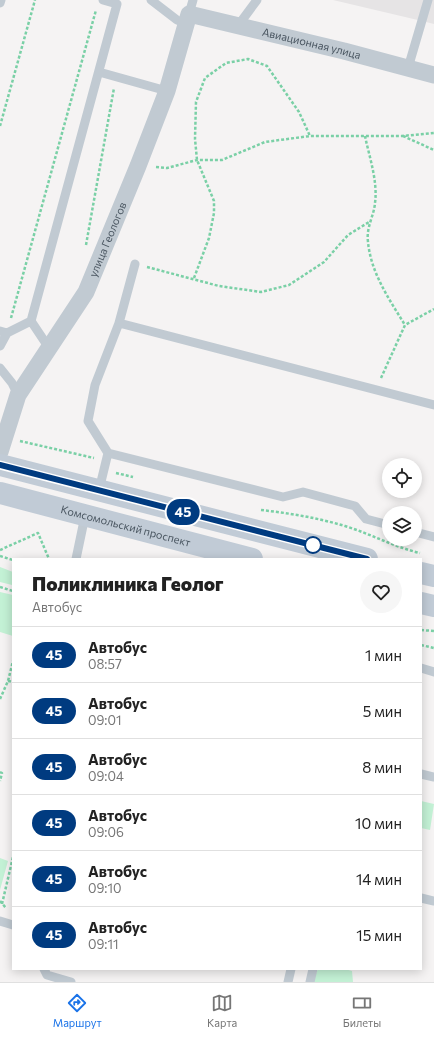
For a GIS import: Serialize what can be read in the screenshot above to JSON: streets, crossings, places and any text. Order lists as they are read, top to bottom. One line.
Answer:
{"streets":{"main road":["Комсомольский проспект"],"street":["Авиационная улица","улица Геологов"]},"crossings":[["Авиационная улица","улица Геологов"]],"lines":["bus line 45"],"page":{"on_map":"45","heading":["Поликлиника Геолог","Автобус"],"list":[{"mark":"45","name":"Автобус","note":"08:57","value":"1 мин"},{"mark":"45","name":"Автобус","note":"09:01","value":"5 мин"},{"mark":"45","name":"Автобус","note":"09:04","value":"8 мин"},{"mark":"45","name":"Автобус","note":"09:06","value":"10 мин"},{"mark":"45","name":"Автобус","note":"09:10","value":"14 мин"},{"mark":"45","name":"Автобус","note":"09:11","value":"15 мин"}],"tabs":["Маршрут","Карта","Билеты"]}}
